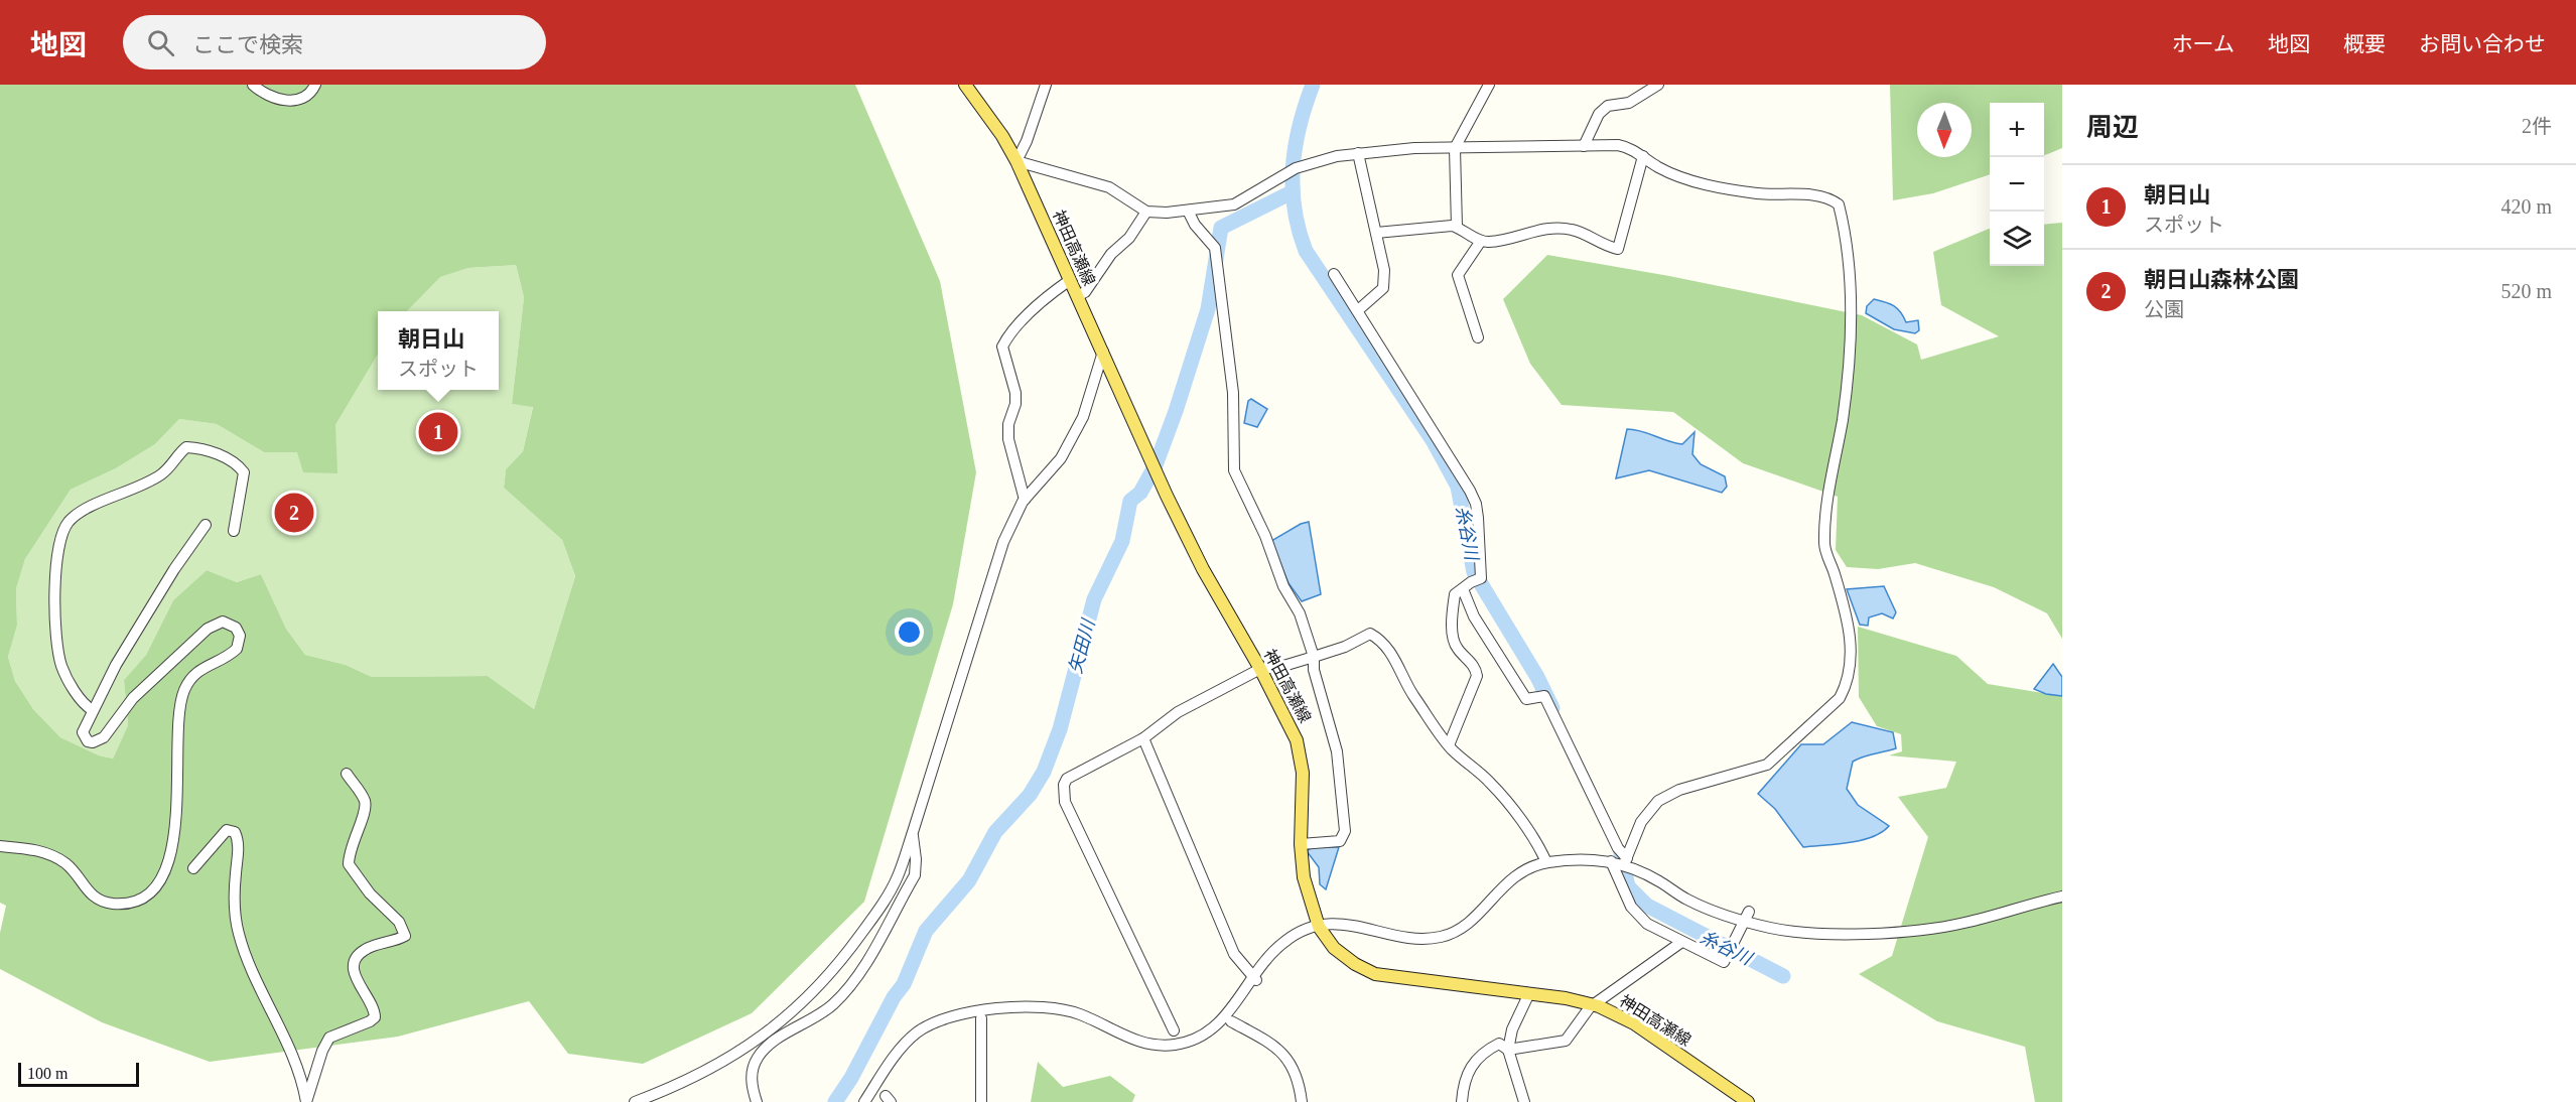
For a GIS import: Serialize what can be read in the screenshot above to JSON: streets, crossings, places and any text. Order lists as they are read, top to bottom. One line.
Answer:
{"streets":{"main road":["神田高瀬線"]},"water":["糸谷川","矢田川"],"scale_bar":"100 m","north":"bottom","page":{"header":"地図","search":"ここで検索","nav":["ホーム","地図","概要","お問い合わせ"],"heading":["周辺","2件"],"map_buttons":["+","−"],"list":[{"mark":"1","name":"朝日山","note":"スポット","value":"420 m"},{"mark":"2","name":"朝日山森林公園","note":"公園","value":"520 m"}],"popup":["朝日山","スポット"],"pins":["1","2"],"scale":"100 m"}}
